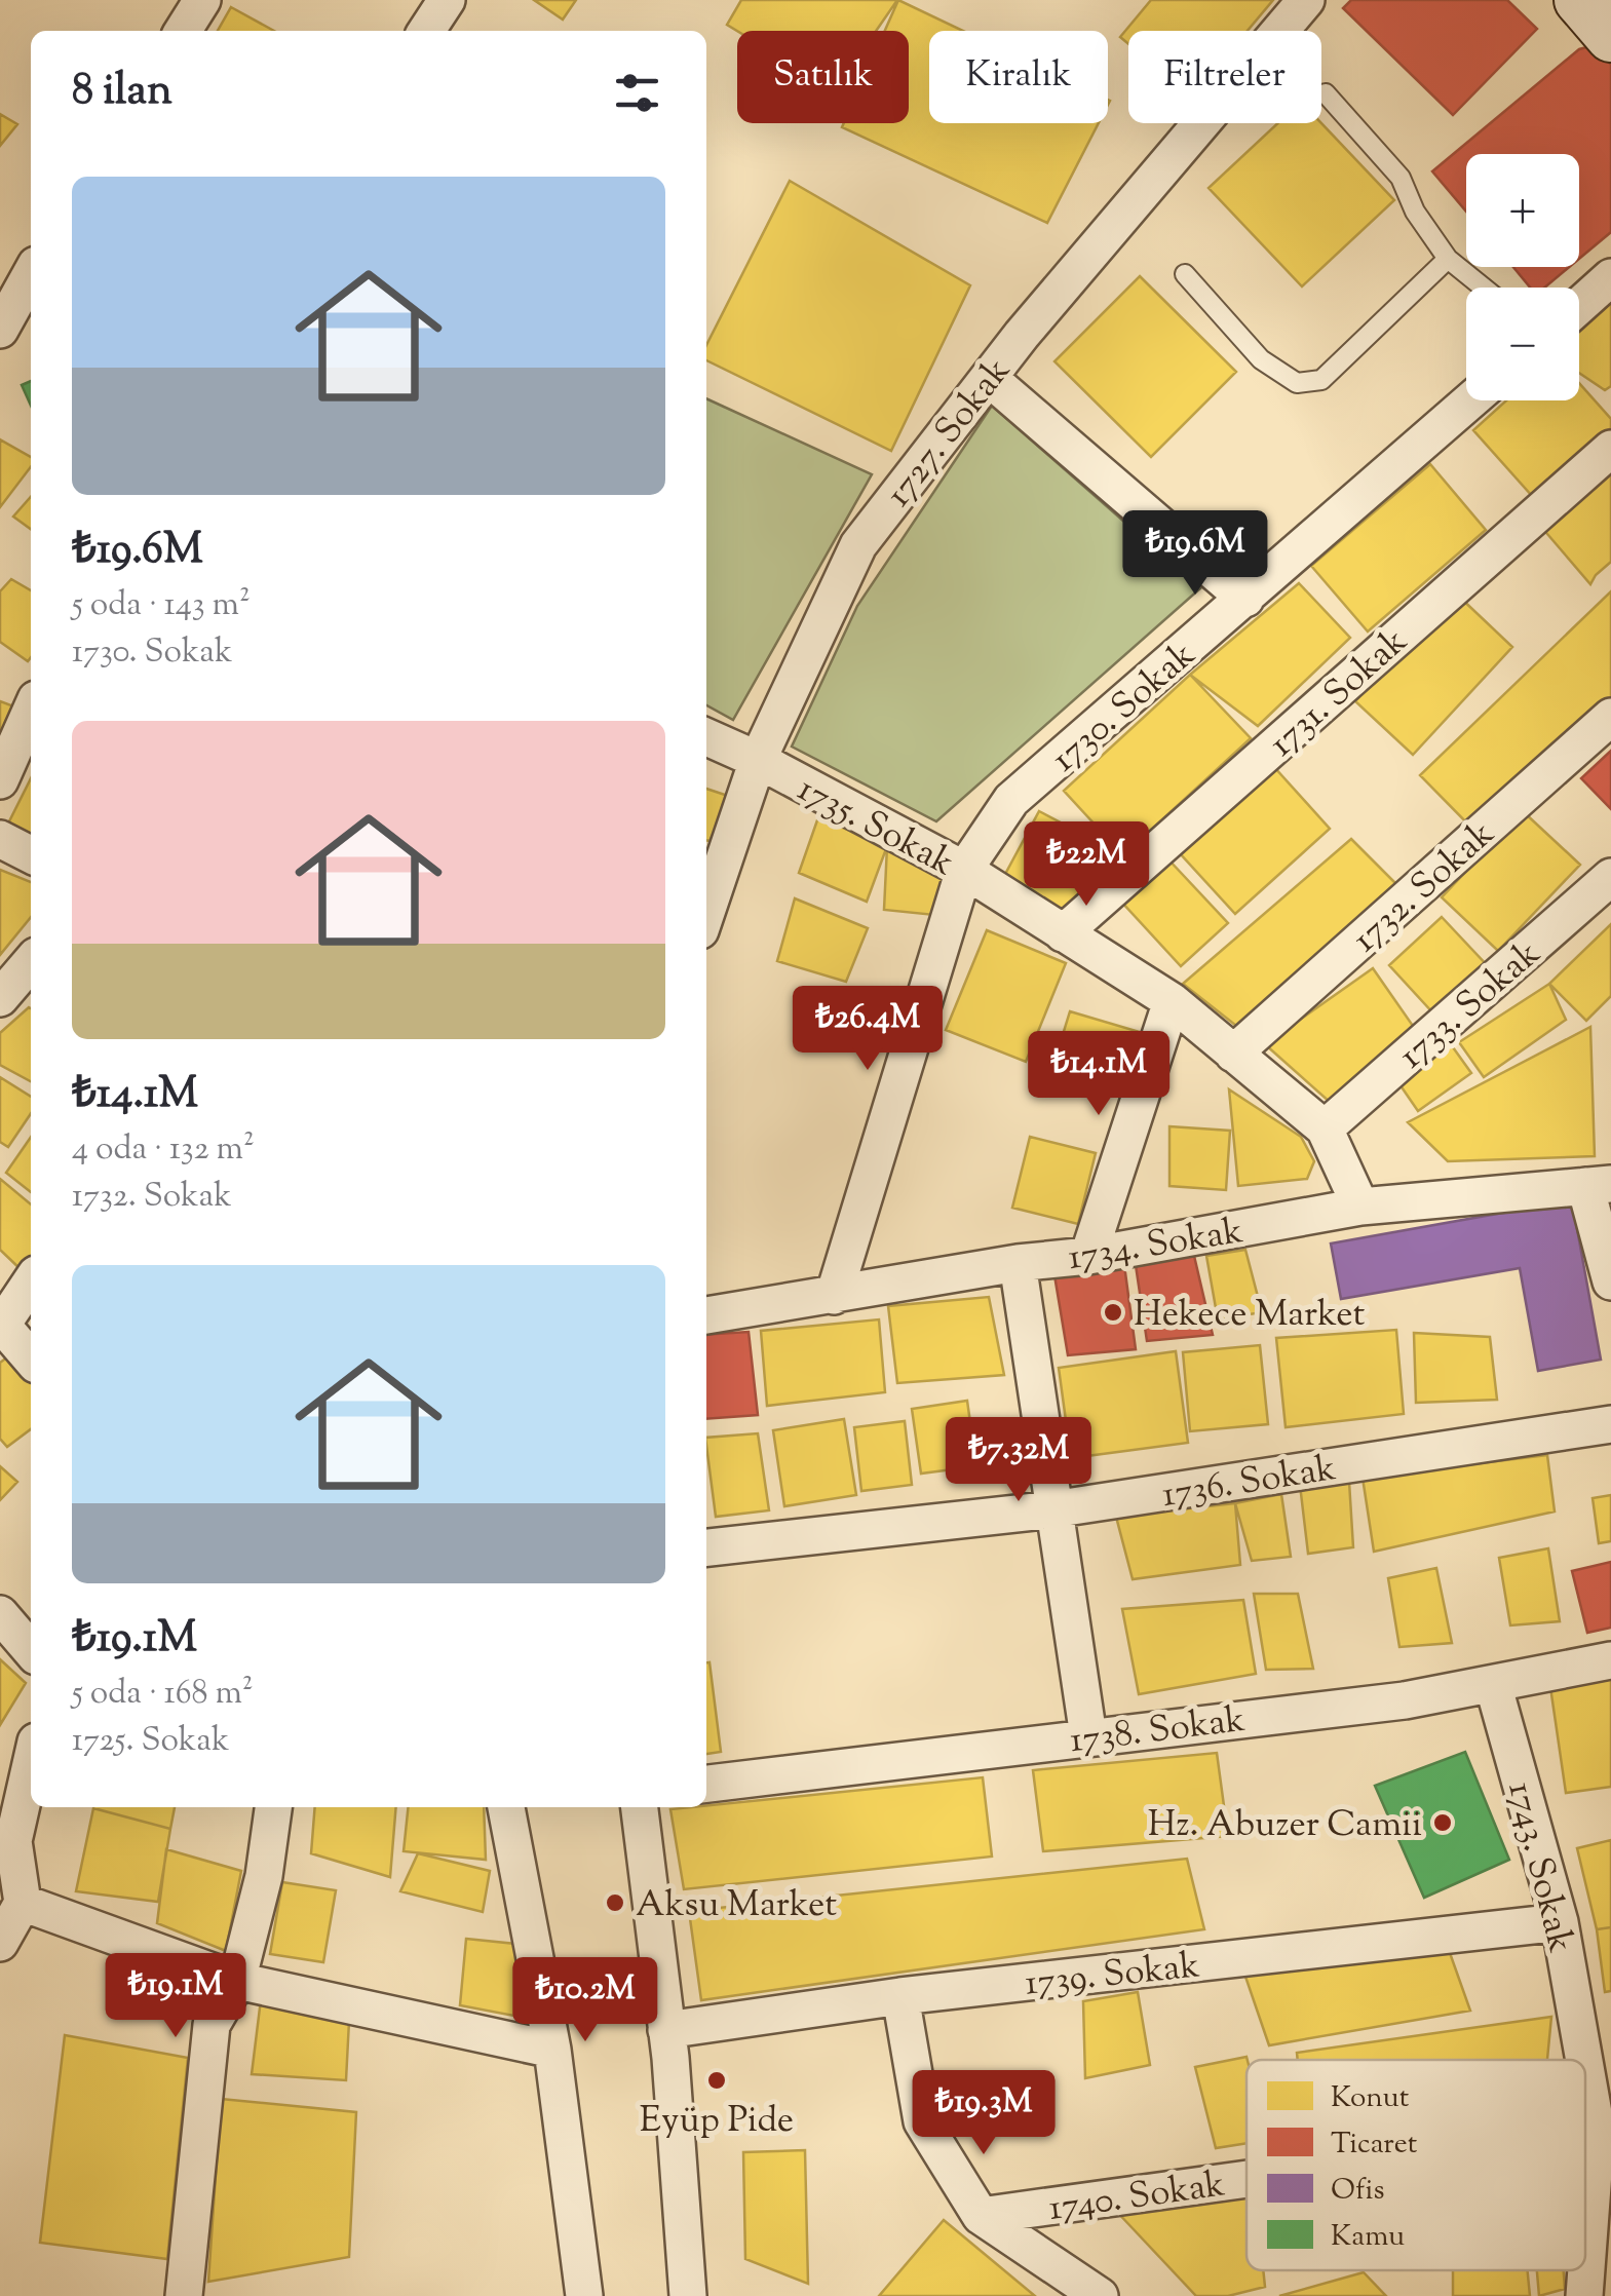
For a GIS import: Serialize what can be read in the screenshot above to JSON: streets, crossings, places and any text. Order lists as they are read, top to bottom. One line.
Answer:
{"streets":{"street":["1727. Sokak","1731. Sokak","1730. Sokak","1735. Sokak","1732. Sokak","1733. Sokak","1734. Sokak","1736. Sokak","1738. Sokak","1743. Sokak","1739. Sokak","1740. Sokak"]},"crossings":[["1727. Sokak","1735. Sokak"],["1731. Sokak","1735. Sokak"],["1730. Sokak","1735. Sokak"],["1730. Sokak","1734. Sokak"],["1735. Sokak","1732. Sokak"],["1735. Sokak","1733. Sokak"],["1735. Sokak","1734. Sokak"],["1738. Sokak","1743. Sokak"],["1743. Sokak","1739. Sokak"],["1743. Sokak","1740. Sokak"]],"places":["Hekece Market","Hz. Abuzer Camii","Aksu Market","Eyüp Pide"],"legend":["Konut","Ticaret","Ofis","Kamu"],"page":{"chip":["Satılık","Kiralık","Filtreler"],"heading":"8 ilan","map_buttons":["+","−"],"list":[{"name":"₺19.6M","note":"5 oda · 143 m² · 1730. Sokak"},{"name":"₺14.1M","note":"4 oda · 132 m² · 1732. Sokak"},{"name":"₺19.1M","note":"5 oda · 168 m² · 1725. Sokak"}],"price":["₺19.6M","₺22M","₺26.4M","₺14.1M","₺7.32M","₺19.1M","₺10.2M","₺19.3M"]}}
